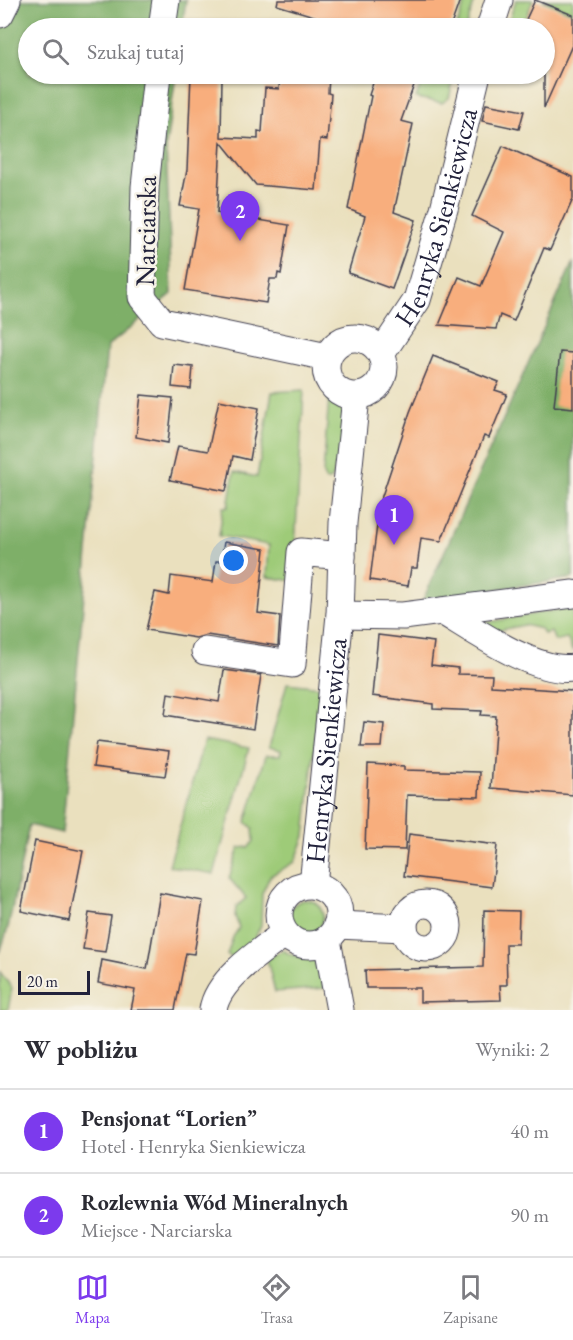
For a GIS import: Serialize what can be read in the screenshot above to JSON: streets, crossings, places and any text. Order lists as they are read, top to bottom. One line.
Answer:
{"streets":{"street":["Henryka Sienkiewicza","Narciarska"]},"crossings":[["Henryka Sienkiewicza","Narciarska"]],"scale_bar":"20 m","page":{"search":"Szukaj tutaj","pins":["2","1"],"scale":"20 m","heading":["W pobliżu","Wyniki: 2"],"list":[{"mark":"1","name":"Pensjonat “Lorien”","note":"Hotel · Henryka Sienkiewicza","value":"40 m"},{"mark":"2","name":"Rozlewnia Wód Mineralnych","note":"Miejsce · Narciarska","value":"90 m"}],"nav":["Mapa","Trasa","Zapisane"]}}
